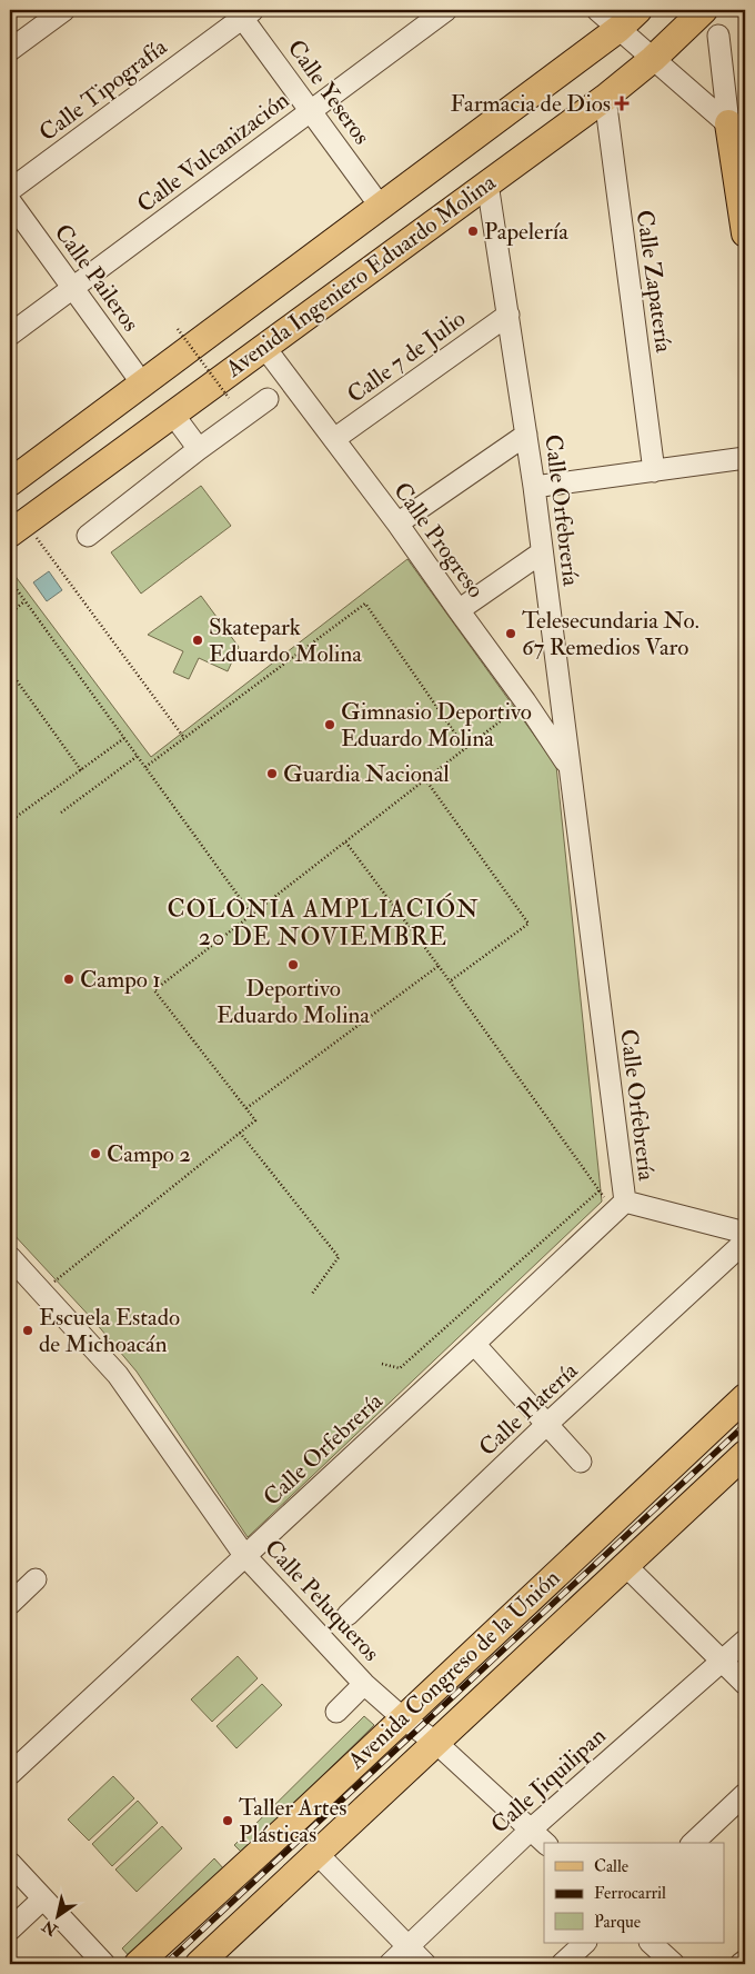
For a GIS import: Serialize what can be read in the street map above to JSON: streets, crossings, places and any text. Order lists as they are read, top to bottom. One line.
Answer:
{"streets":{"main road":["Avenida Ingeniero Eduardo Molina","Avenida Congreso de la Unión"],"street":["Calle Tipografía","Calle Yeseros","Calle Vulcanización","Calle Paileros","Calle Zapatería","Calle 7 de Julio","Calle Orfebrería","Calle Progreso","Calle Platería","Calle Peluqueros","Calle Jiquilipan"]},"crossings":[["Calle Tipografía","Calle Yeseros"],["Calle Yeseros","Calle Vulcanización"],["Calle Yeseros","Avenida Ingeniero Eduardo Molina"],["Calle Vulcanización","Calle Paileros"],["Avenida Ingeniero Eduardo Molina","Calle Paileros"],["Avenida Ingeniero Eduardo Molina","Calle Zapatería"],["Avenida Ingeniero Eduardo Molina","Calle Orfebrería"],["Avenida Ingeniero Eduardo Molina","Calle Progreso"],["Calle 7 de Julio","Calle Orfebrería"],["Calle 7 de Julio","Calle Progreso"],["Calle Orfebrería","Calle Progreso"],["Calle Orfebrería","Calle Peluqueros"],["Calle Peluqueros","Avenida Congreso de la Unión"],["Calle Peluqueros","Calle Jiquilipan"]],"districts":["COLONIA AMPLIACIÓN 20 DE NOVIEMBRE"],"places":{"health":["Farmacia de Dios"],"other":["Papelería","Telesecundaria No. 67 Remedios Varo","Skatepark Eduardo Molina","Gimnasio Deportivo Eduardo Molina","Guardia Nacional","Deportivo Eduardo Molina","Campo 1","Campo 2","Escuela Estado de Michoacán","Taller Artes Plásticas"]},"legend":["Calle","Ferrocarril","Parque"],"north":"bottom left"}
